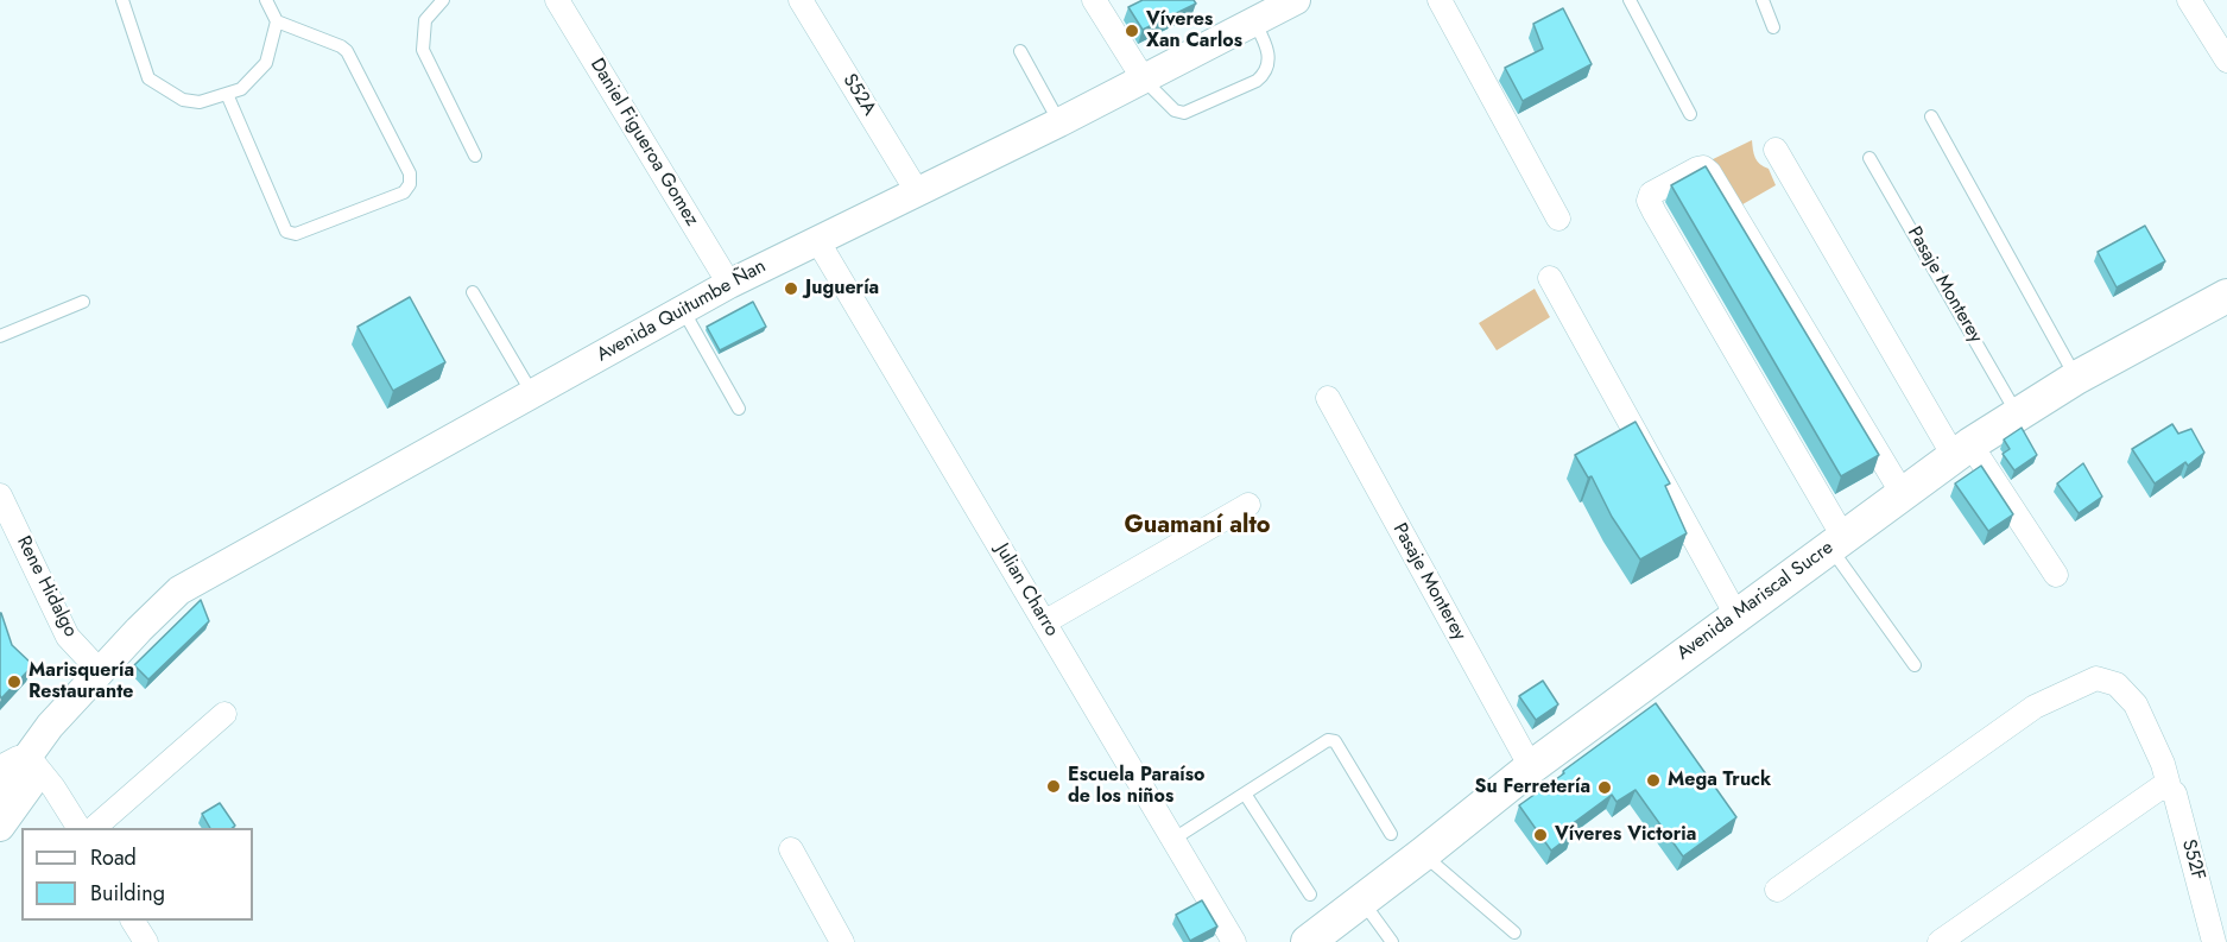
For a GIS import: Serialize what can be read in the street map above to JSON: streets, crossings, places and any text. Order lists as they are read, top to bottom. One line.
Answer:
{"streets":{"main road":["Avenida Mariscal Sucre"],"street":["S52A","Daniel Figueroa Gomez","Pasaje Monterey","Avenida Quitumbe Ñan","Rene Hidalgo","Julian Charro","S52F"]},"crossings":[["S52A","Avenida Quitumbe Ñan"],["Daniel Figueroa Gomez","Avenida Quitumbe Ñan"],["Pasaje Monterey","Avenida Mariscal Sucre"],["Avenida Quitumbe Ñan","Rene Hidalgo"],["Avenida Quitumbe Ñan","Julian Charro"]],"districts":["Guamaní alto"],"places":["Víveres Xan Carlos","Juguería","Marisquería Restaurante","Mega Truck","Escuela Paraíso de los niños","Su Ferretería","Víveres Victoria"],"legend":["Road","Building"]}
